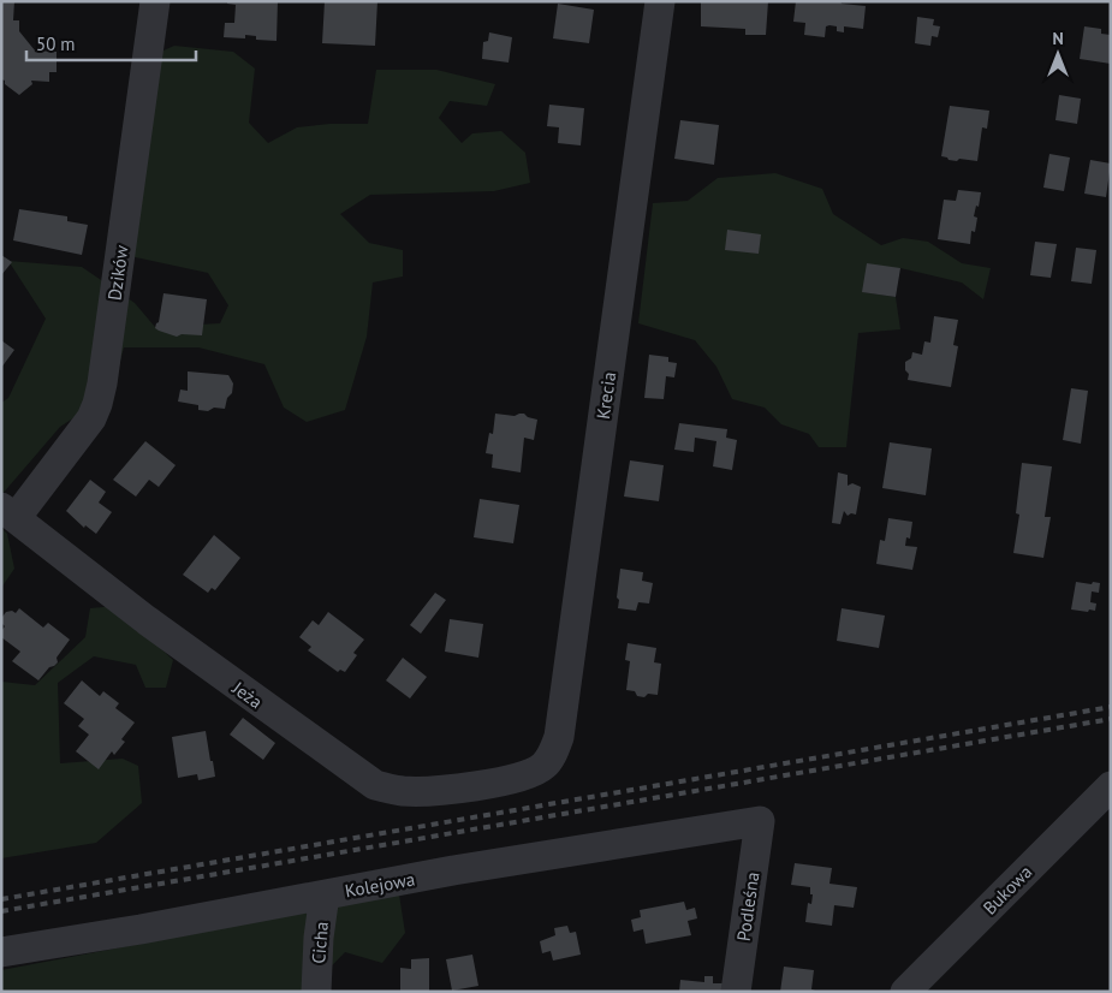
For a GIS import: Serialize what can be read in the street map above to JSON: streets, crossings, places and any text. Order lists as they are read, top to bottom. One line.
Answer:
{"streets":{"street":["Dzików","Krecia","Jeża","Kolejowa","Bukowa","Podleśna","Cicha"]},"crossings":[["Dzików","Jeża"],["Krecia","Jeża"],["Kolejowa","Podleśna"],["Kolejowa","Cicha"]],"scale_bar":"50 m","north":"top"}
